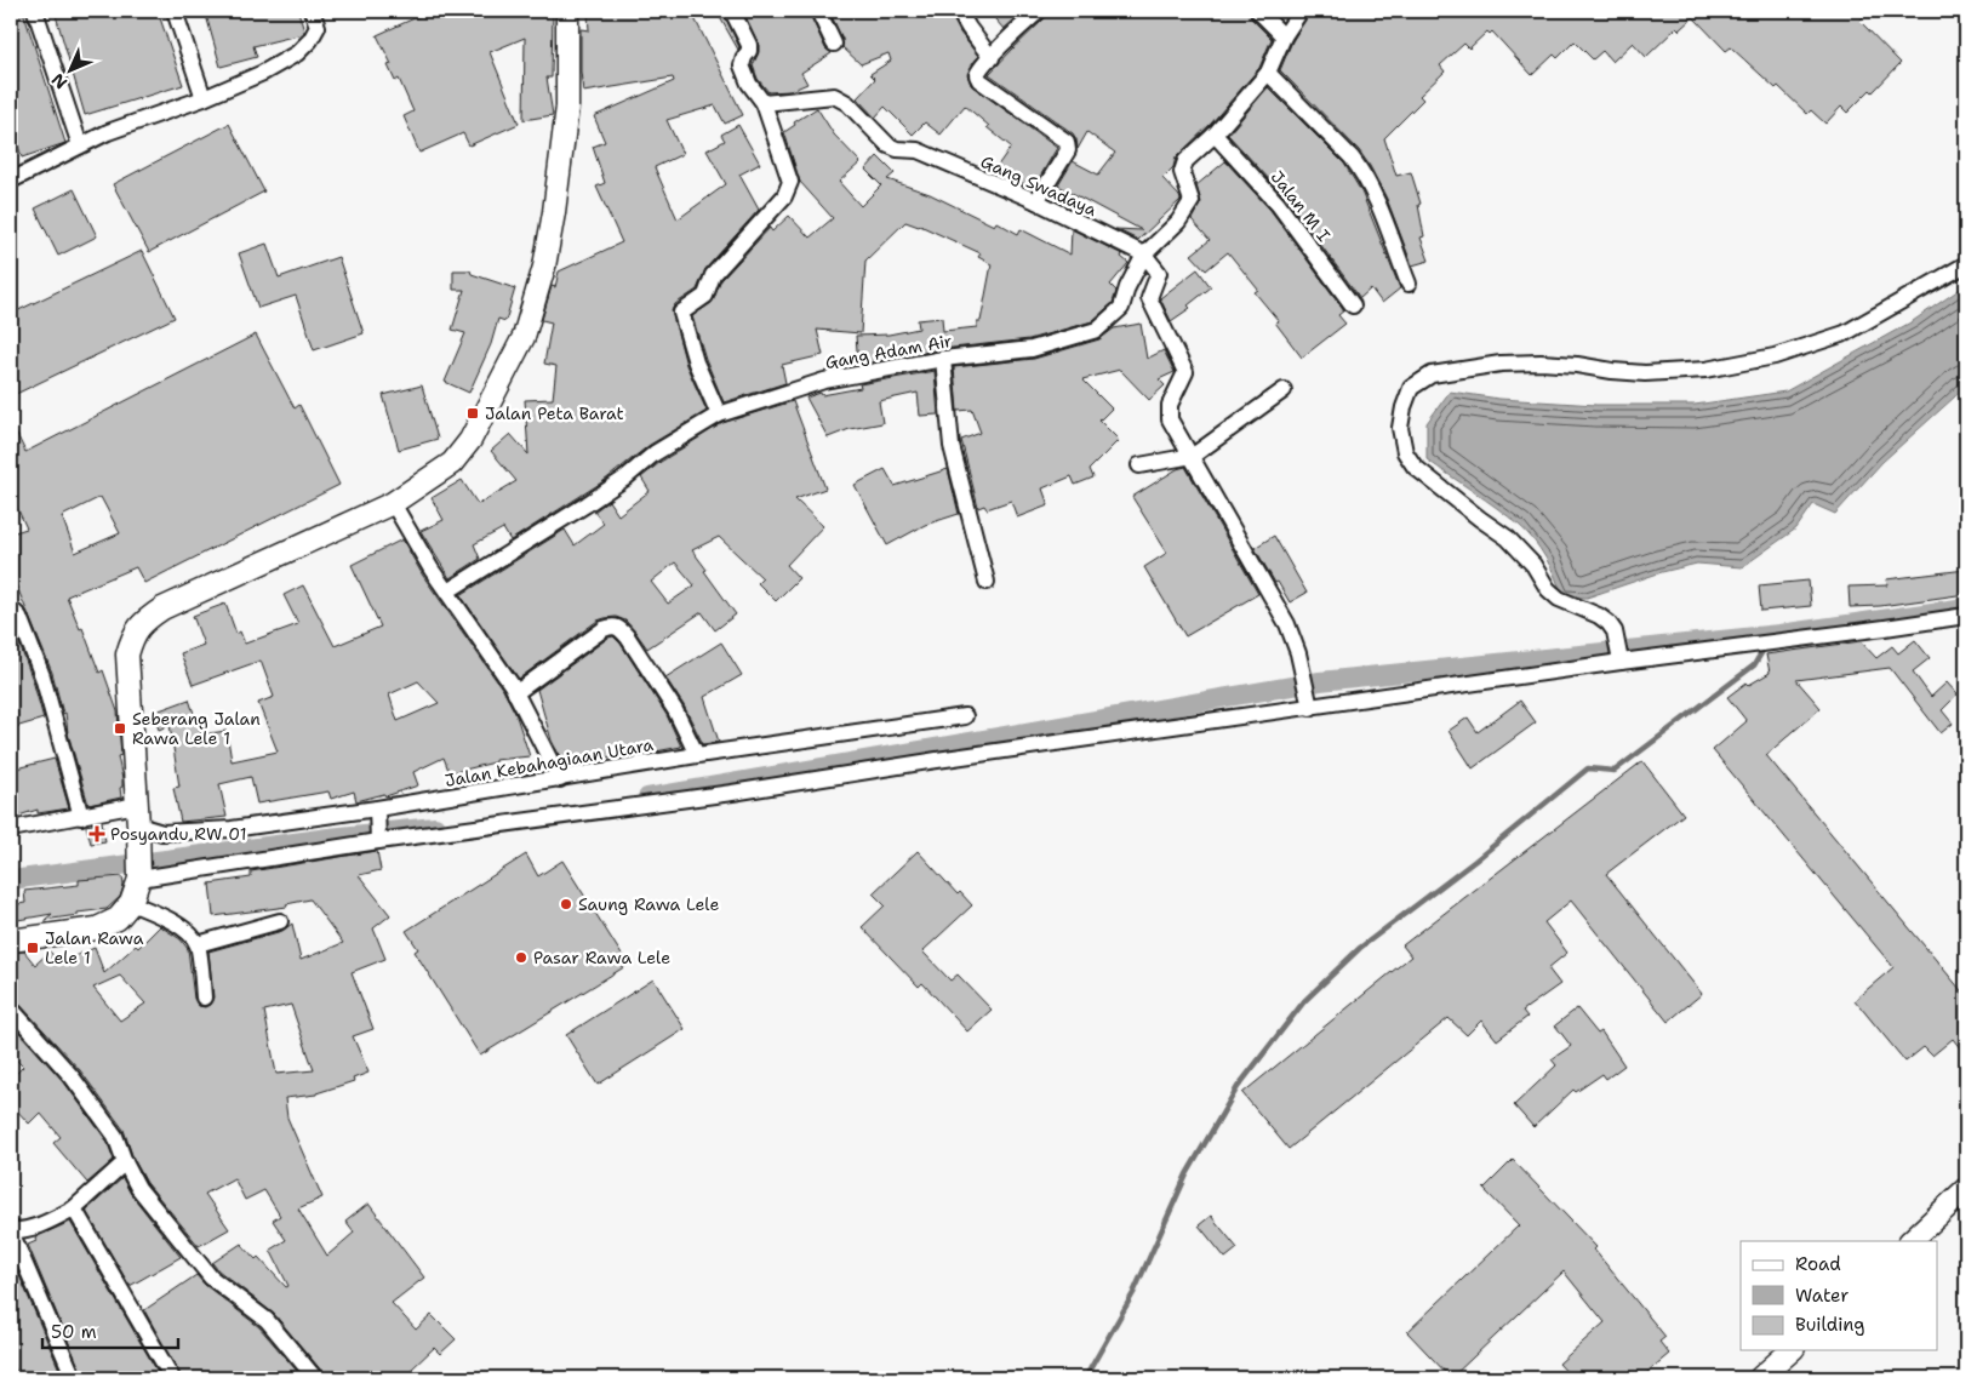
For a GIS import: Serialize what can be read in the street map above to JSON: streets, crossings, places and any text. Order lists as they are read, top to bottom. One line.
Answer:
{"streets":{"street":["Gang Swadaya","Jalan M I","Gang Adam Air","Jalan Kebahagiaan Utara"]},"crossings":[["Gang Swadaya","Gang Adam Air"],["Jalan M I","Gang Adam Air"]],"places":{"transit":["Jalan Peta Barat","Seberang Jalan Rawa Lele 1","Jalan Rawa Lele 1"],"health":["Posyandu RW 01"],"other":["Saung Rawa Lele","Pasar Rawa Lele"]},"legend":["Road","Water","Building"],"scale_bar":"50 m","north":"bottom left"}
